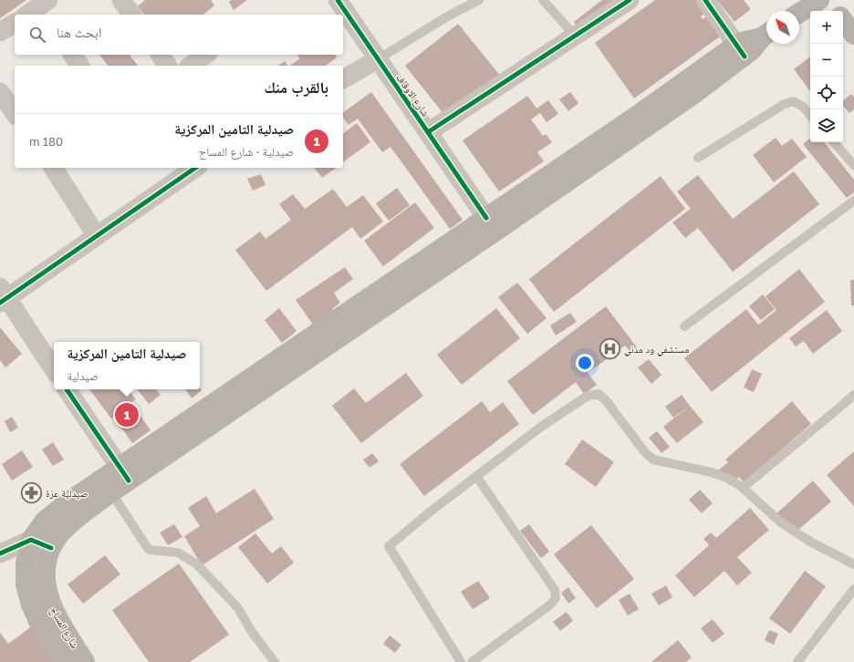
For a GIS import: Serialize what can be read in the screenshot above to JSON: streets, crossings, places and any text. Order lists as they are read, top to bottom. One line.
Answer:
{"streets":{"main road":["شارع المساح"],"street":["شارع الاوقاف"]},"places":{"hospital":["مستشفي ود مدني"],"pharmacy":["صيدلية عزة"]},"north":"top left","page":{"map_buttons":["+","−"],"search":"ابحث هنا","heading":"بالقرب منك","list":[{"mark":"1","name":"صيدلية التامين المركزية","note":"صيدلية · شارع المساح","value":"180 m"}],"popup":["صيدلية التامين المركزية","صيدلية"],"pins":"1"}}
